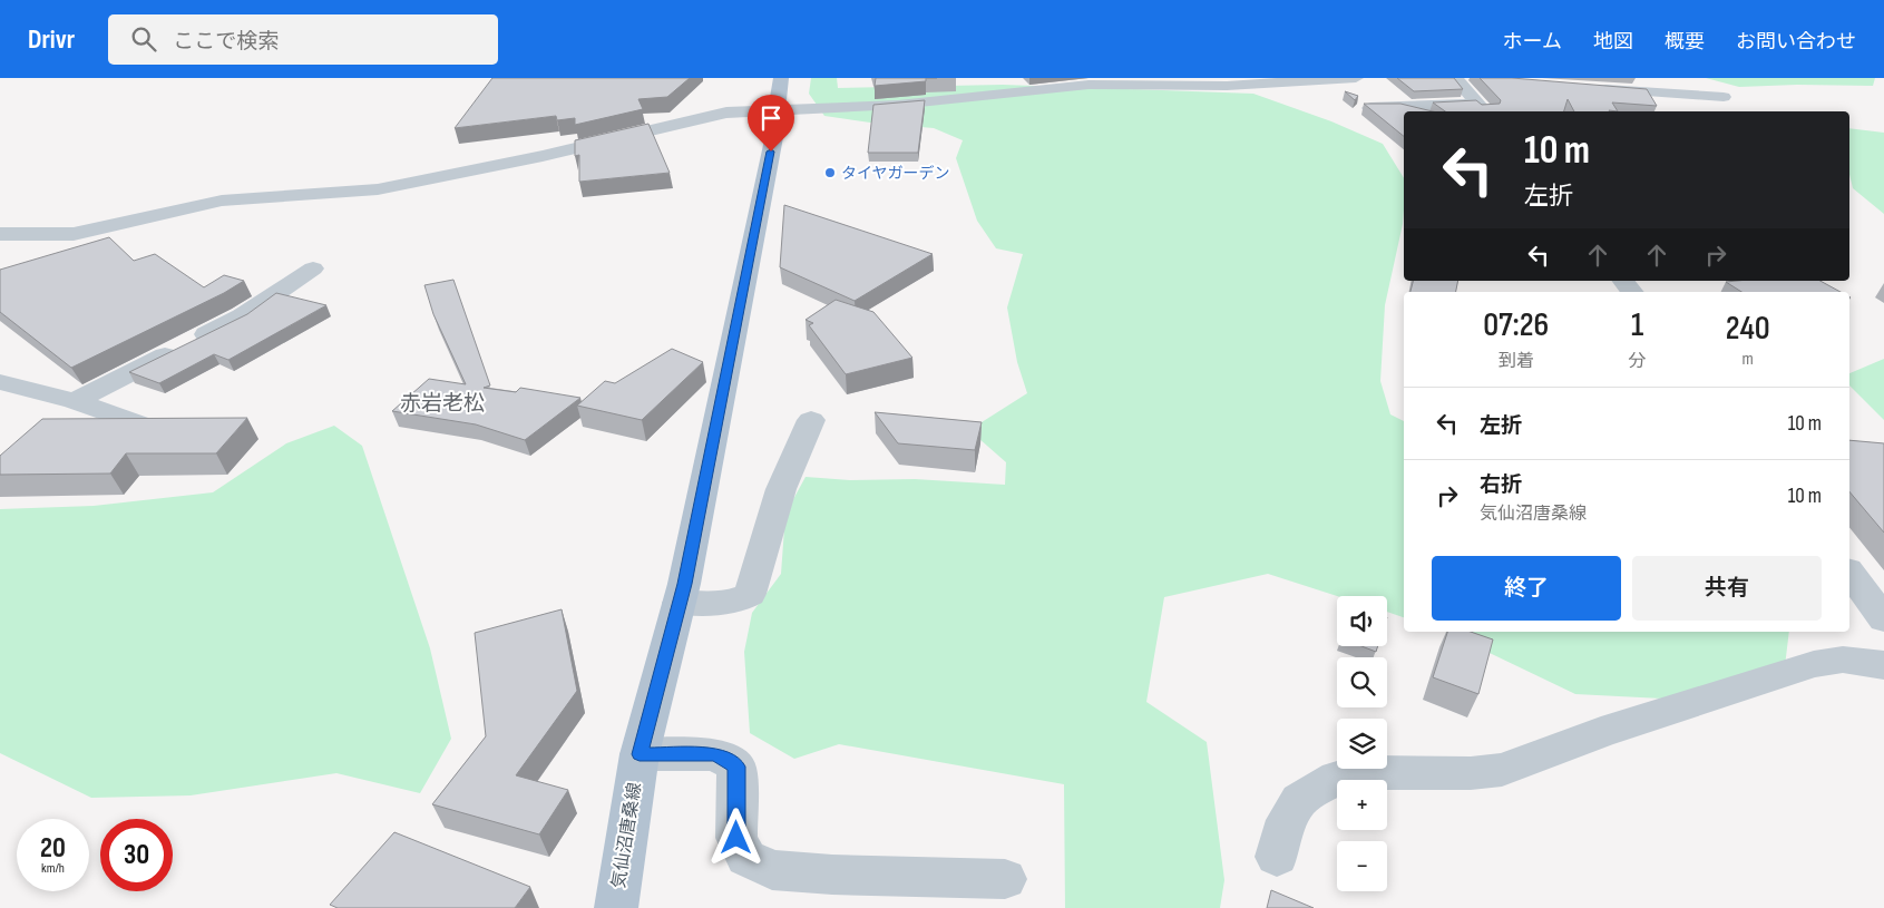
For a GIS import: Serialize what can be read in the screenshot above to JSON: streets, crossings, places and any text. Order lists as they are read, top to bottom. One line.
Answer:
{"streets":{"main road":["気仙沼唐桑線"]},"districts":["赤岩老松"],"places":["タイヤガーデン"],"page":{"header":"Drivr","search":"ここで検索","nav":["ホーム","地図","概要","お問い合わせ"],"turn":["10 m","左折"],"eta":["07:26","到着","1","分","240","m"],"list":[{"name":"左折","value":"10 m"},{"name":"右折","note":"気仙沼唐桑線","value":"10 m"}],"buttons":["終了","共有"],"map_buttons":["+","−"],"speed":"20 km/h","limit":"30"}}
